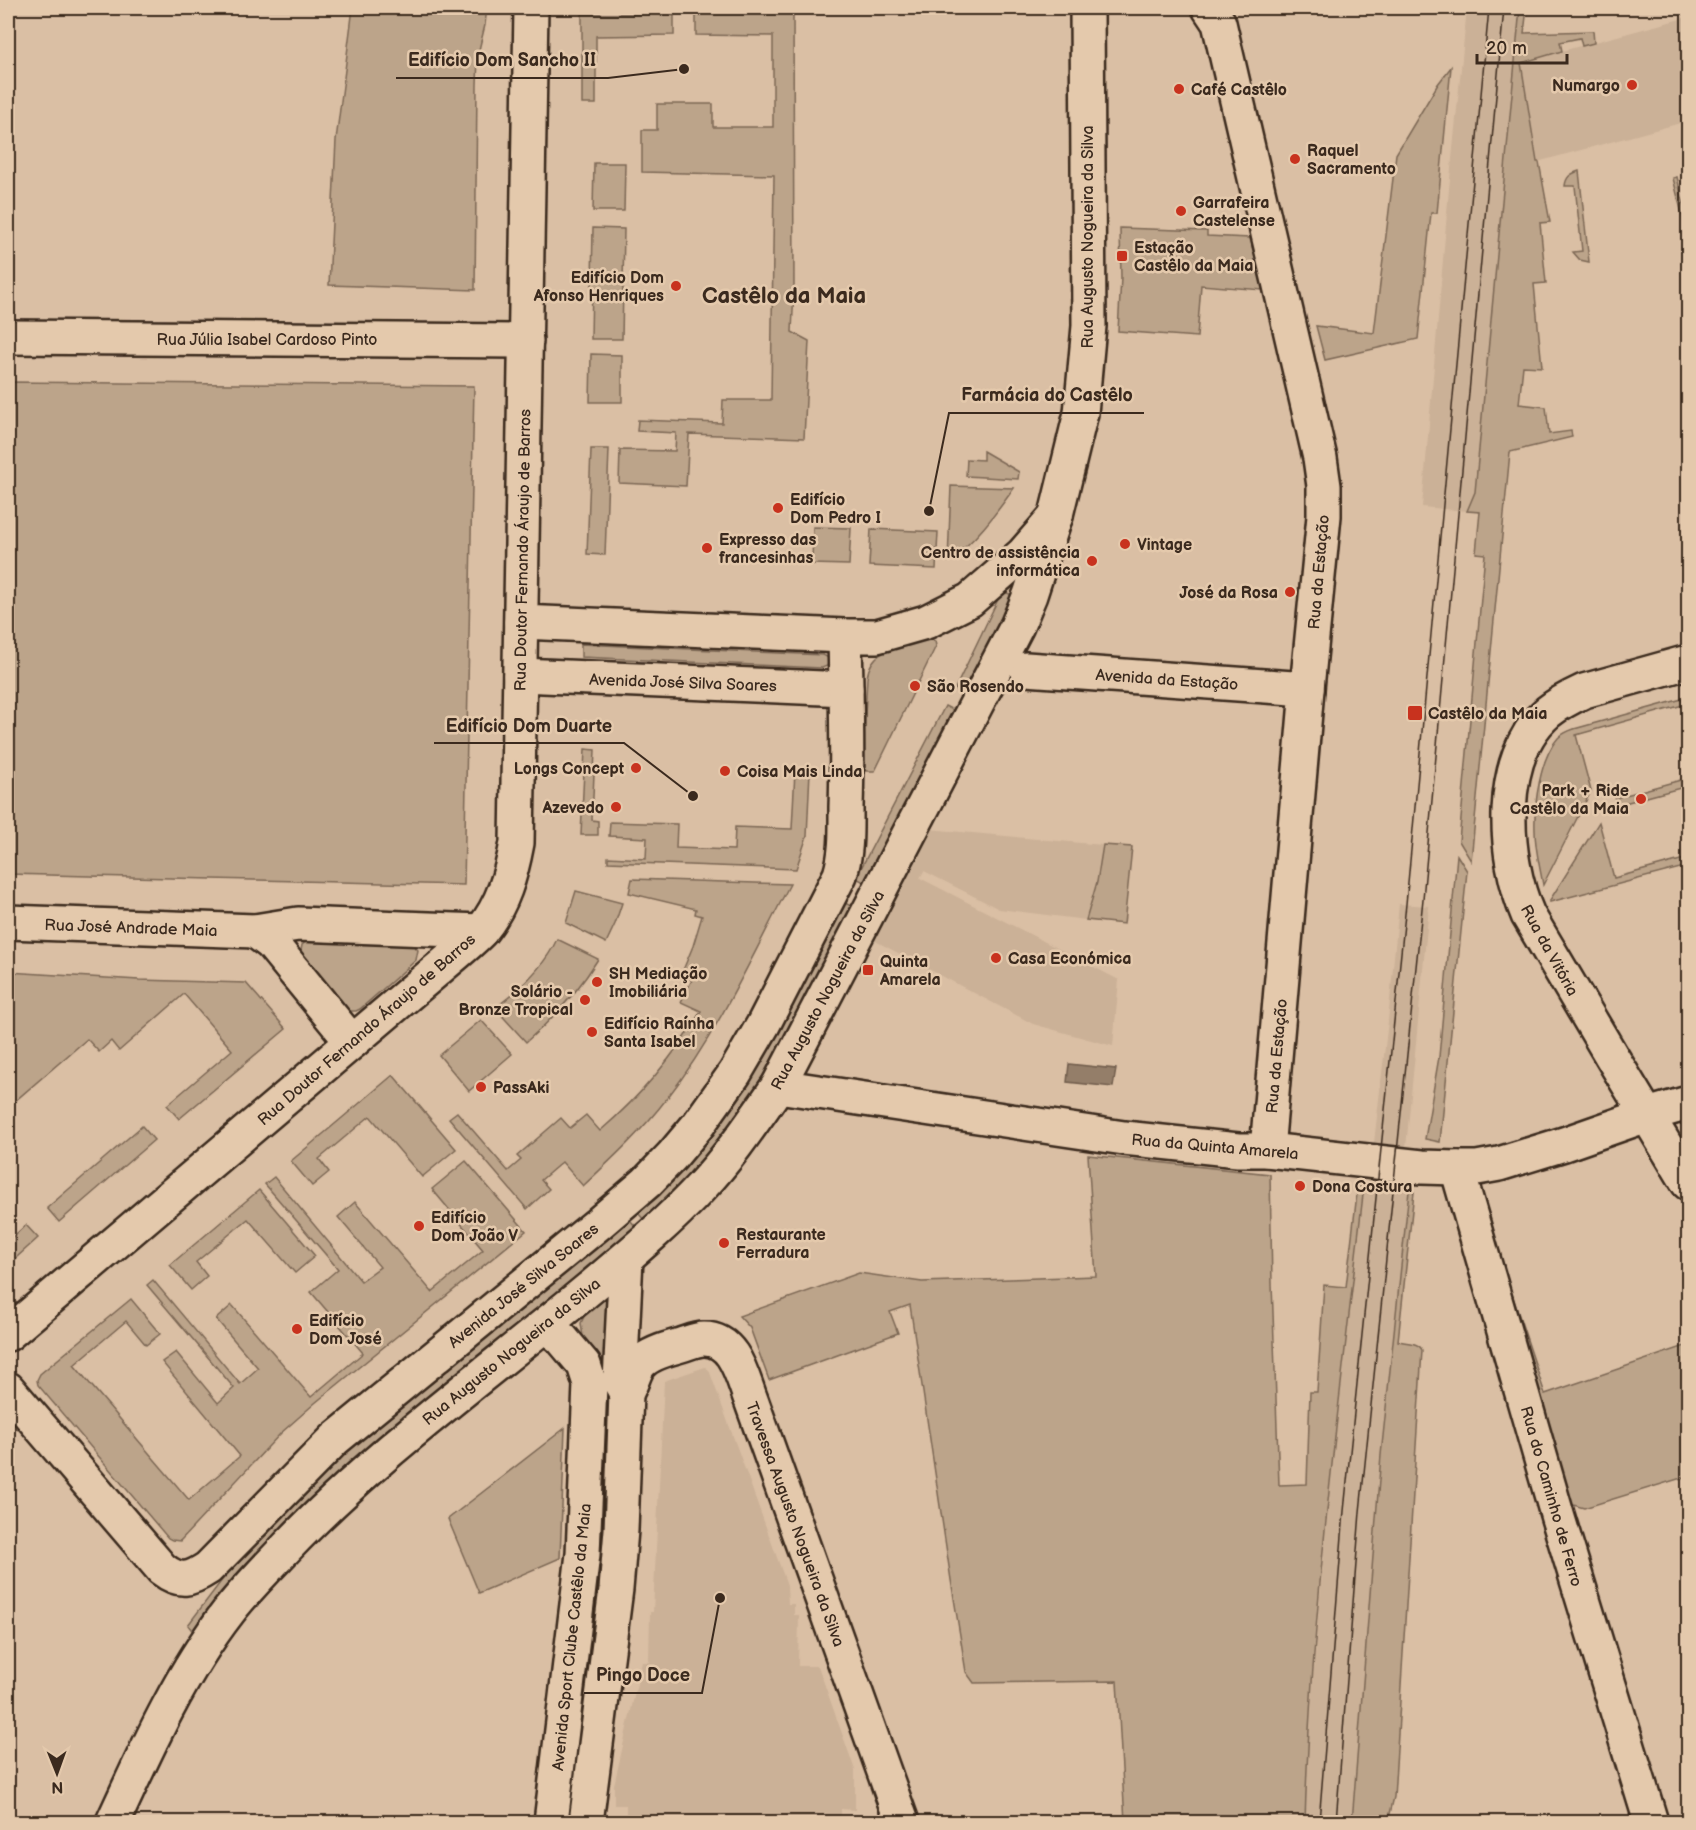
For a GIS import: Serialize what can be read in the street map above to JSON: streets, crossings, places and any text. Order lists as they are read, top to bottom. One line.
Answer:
{"streets":{"street":["Rua Augusto Nogueira da Silva","Rua Júlia Isabel Cardoso Pinto","Rua Doutor Fernando Áraujo de Barros","Rua da Estação","Avenida da Estação","Avenida José Silva Soares","Rua José Andrade Maia","Rua da Vitória","Rua da Quinta Amarela","Rua do Caminho de Ferro","Travessa Augusto Nogueira da Silva","Avenida Sport Clube Castêlo da Maia"]},"crossings":[["Rua Augusto Nogueira da Silva","Rua da Quinta Amarela"],["Rua Augusto Nogueira da Silva","Avenida Sport Clube Castêlo da Maia"],["Rua Júlia Isabel Cardoso Pinto","Rua Doutor Fernando Áraujo de Barros"],["Rua Doutor Fernando Áraujo de Barros","Avenida José Silva Soares"],["Rua Doutor Fernando Áraujo de Barros","Rua José Andrade Maia"],["Rua da Estação","Avenida da Estação"],["Rua da Estação","Rua da Quinta Amarela"],["Rua da Vitória","Rua da Quinta Amarela"],["Rua da Quinta Amarela","Rua do Caminho de Ferro"]],"districts":["Castêlo da Maia"],"places":{"other":["Edifício Dom Sancho II","Numargo","Café Castêlo","Raquel Sacramento","Garrafeira Castelense","Edifício Dom Afonso Henriques","Edifício Dom Pedro I","Farmácia do Castêlo","Vintage","Expresso das francesinhas","Centro de assistência informática","José da Rosa","São Rosendo","Longs Concept","Coisa Mais Linda","Edifício Dom Duarte","Park + Ride Castêlo da Maia","Azevedo","Casa Económica","SH Mediação Imobiliária","Solário - Bronze Tropical","Edifício Raínha Santa Isabel","PassAki","Dona Costura","Edifício Dom João V","Restaurante Ferradura","Edifício Dom José","Pingo Doce"],"transit":["Estação Castêlo da Maia","Castêlo da Maia","Quinta Amarela"]},"scale_bar":"20 m","north":"bottom"}
